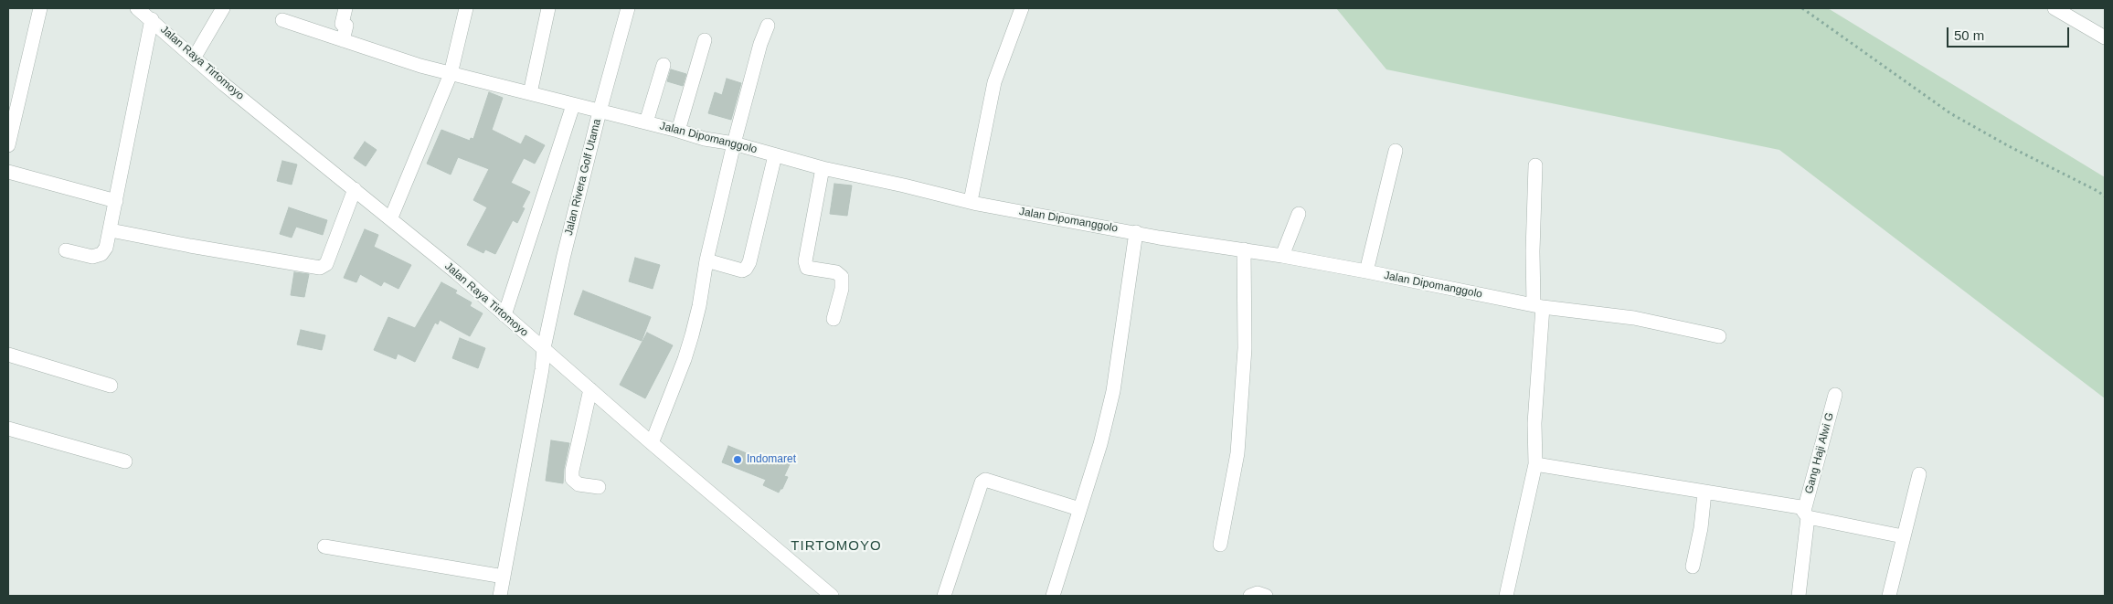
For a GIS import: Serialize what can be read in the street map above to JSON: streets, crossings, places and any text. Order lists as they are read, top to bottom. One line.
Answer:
{"streets":{"street":["Jalan Raya Tirtomoyo","Jalan Dipomanggolo","Jalan Rivera Golf Utama","Gang Haji Alwi G"]},"crossings":[["Jalan Raya Tirtomoyo","Jalan Rivera Golf Utama"],["Jalan Dipomanggolo","Jalan Rivera Golf Utama"]],"districts":["TIRTOMOYO"],"places":["Indomaret"],"scale_bar":"50 m"}
